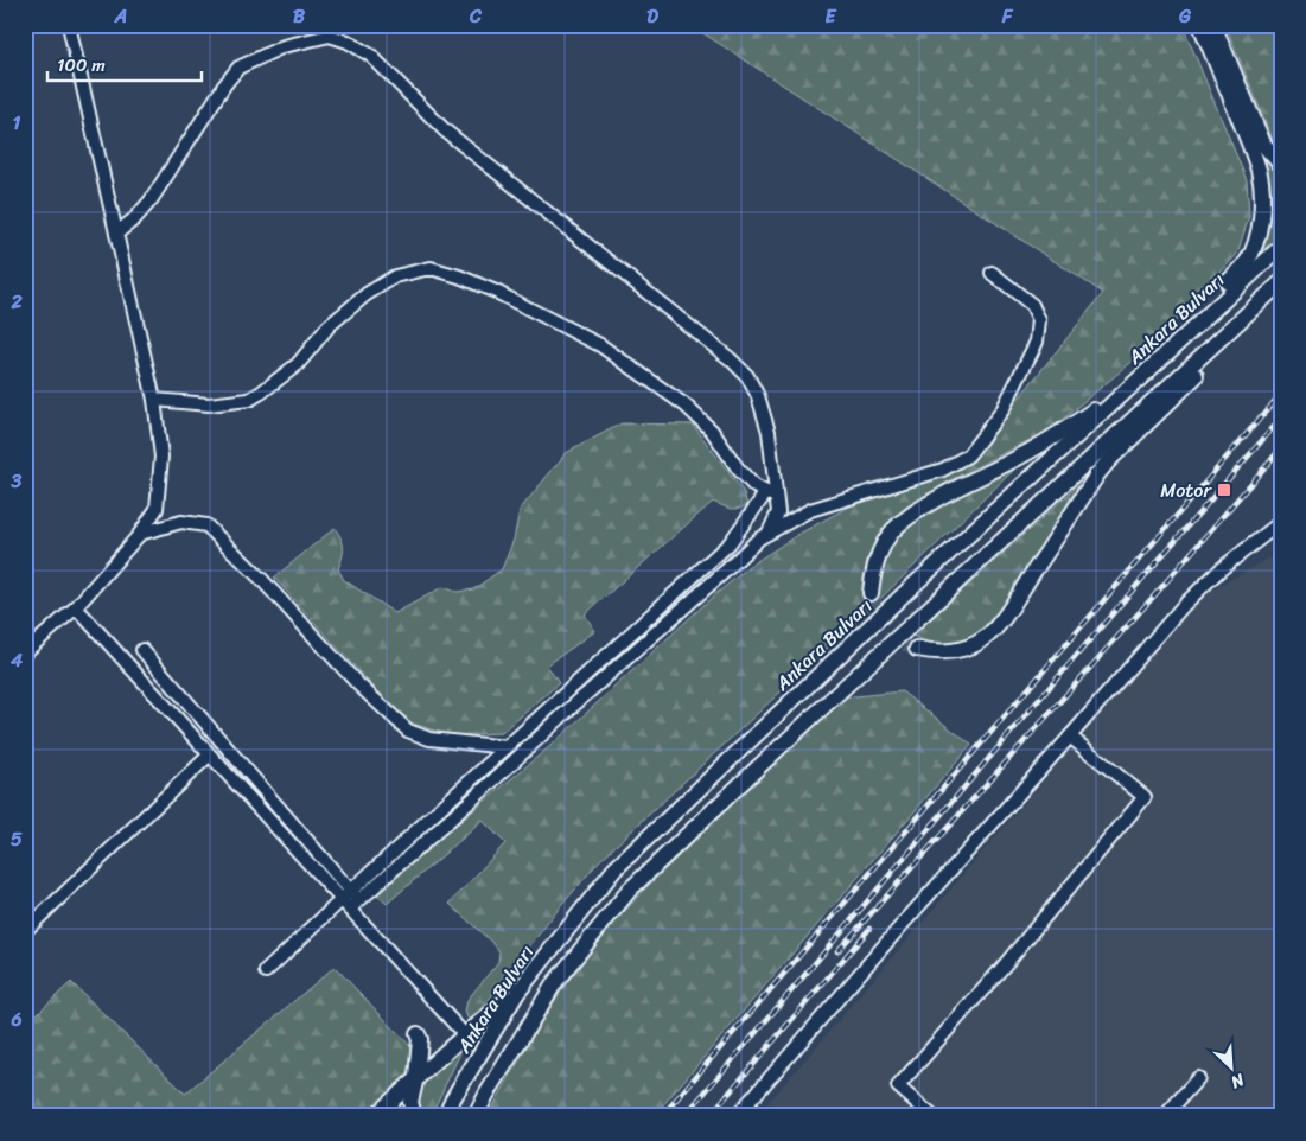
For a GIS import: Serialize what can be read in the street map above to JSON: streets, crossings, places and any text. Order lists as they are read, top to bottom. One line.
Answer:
{"streets":{"main road":["Ankara Bulvarı"]},"places":{"transit":["Motor"]},"scale_bar":"100 m","north":"bottom right","grid":{"columns":["A","B","C","D","E","F","G"],"rows":["1","2","3","4","5","6"]}}
